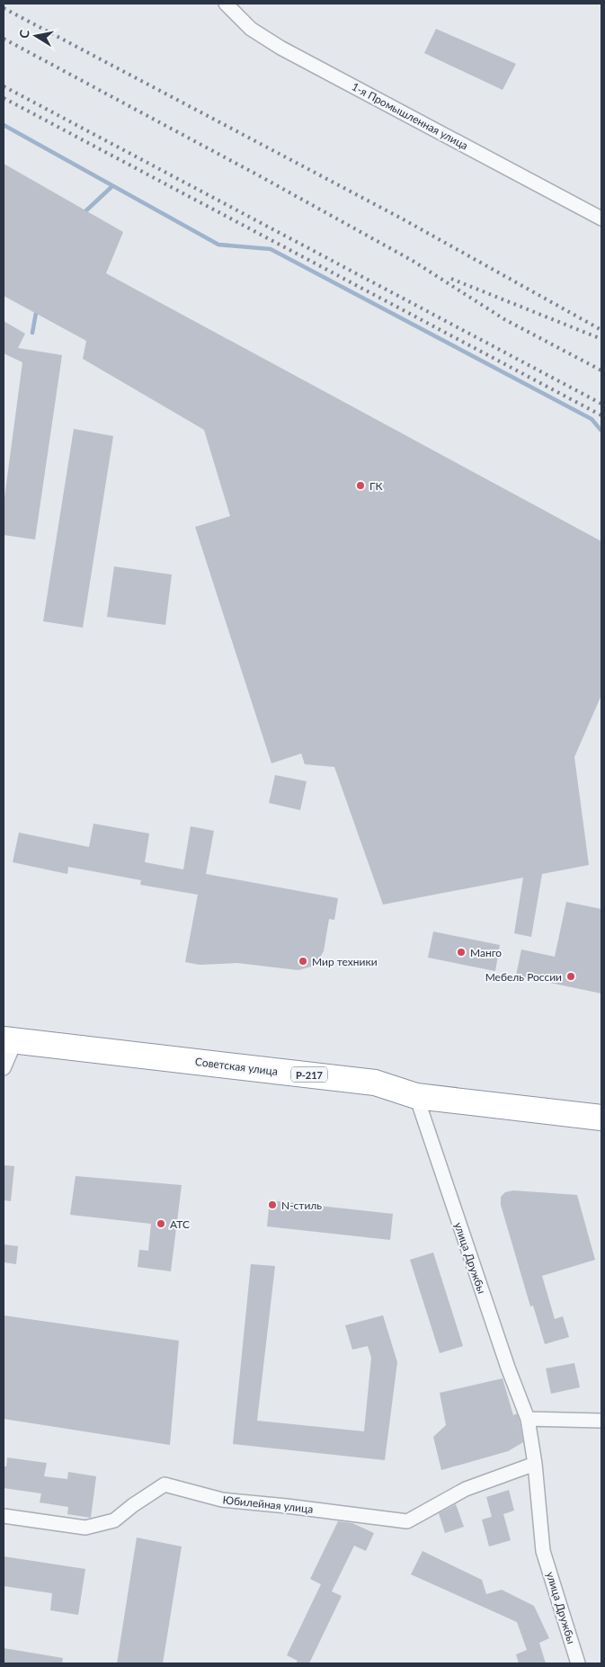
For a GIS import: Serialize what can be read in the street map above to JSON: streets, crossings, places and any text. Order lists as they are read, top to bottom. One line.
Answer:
{"streets":{"highway":["Советская улица","Р-217"],"street":["1-я Промышленная улица","улица Дружбы","Юбилейная улица"]},"crossings":[["Советская улица","улица Дружбы"],["улица Дружбы","Юбилейная улица"]],"places":["ГК","Манго","Мир техники","Мебель России","N-стиль","АТС"],"north":"left"}
